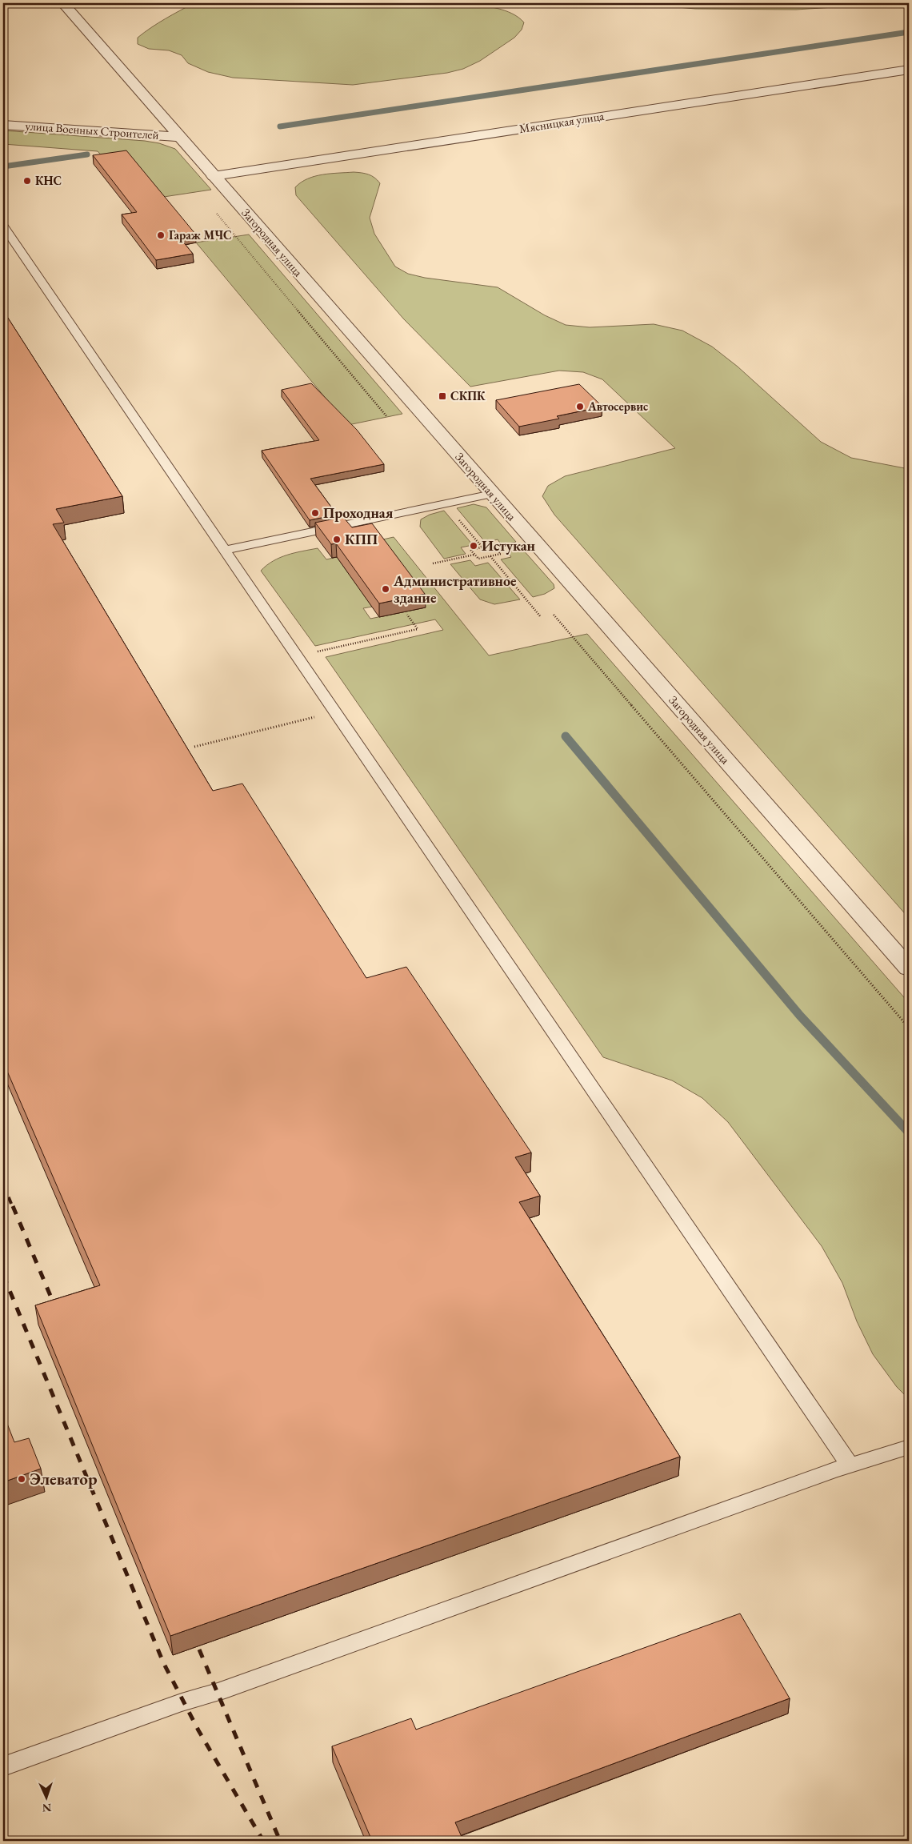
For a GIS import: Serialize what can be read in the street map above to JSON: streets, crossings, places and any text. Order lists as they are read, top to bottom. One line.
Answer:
{"streets":{"street":["Мясницкая улица","улица Военных Строителей","Загородная улица"]},"crossings":[["Мясницкая улица","Загородная улица"],["улица Военных Строителей","Загородная улица"]],"places":{"other":["КНС","Гараж МЧС","Автосервис","Проходная","КПП","Истукан","Административное здание","Элеватор"],"transit":["СКПК"]},"north":"bottom"}
